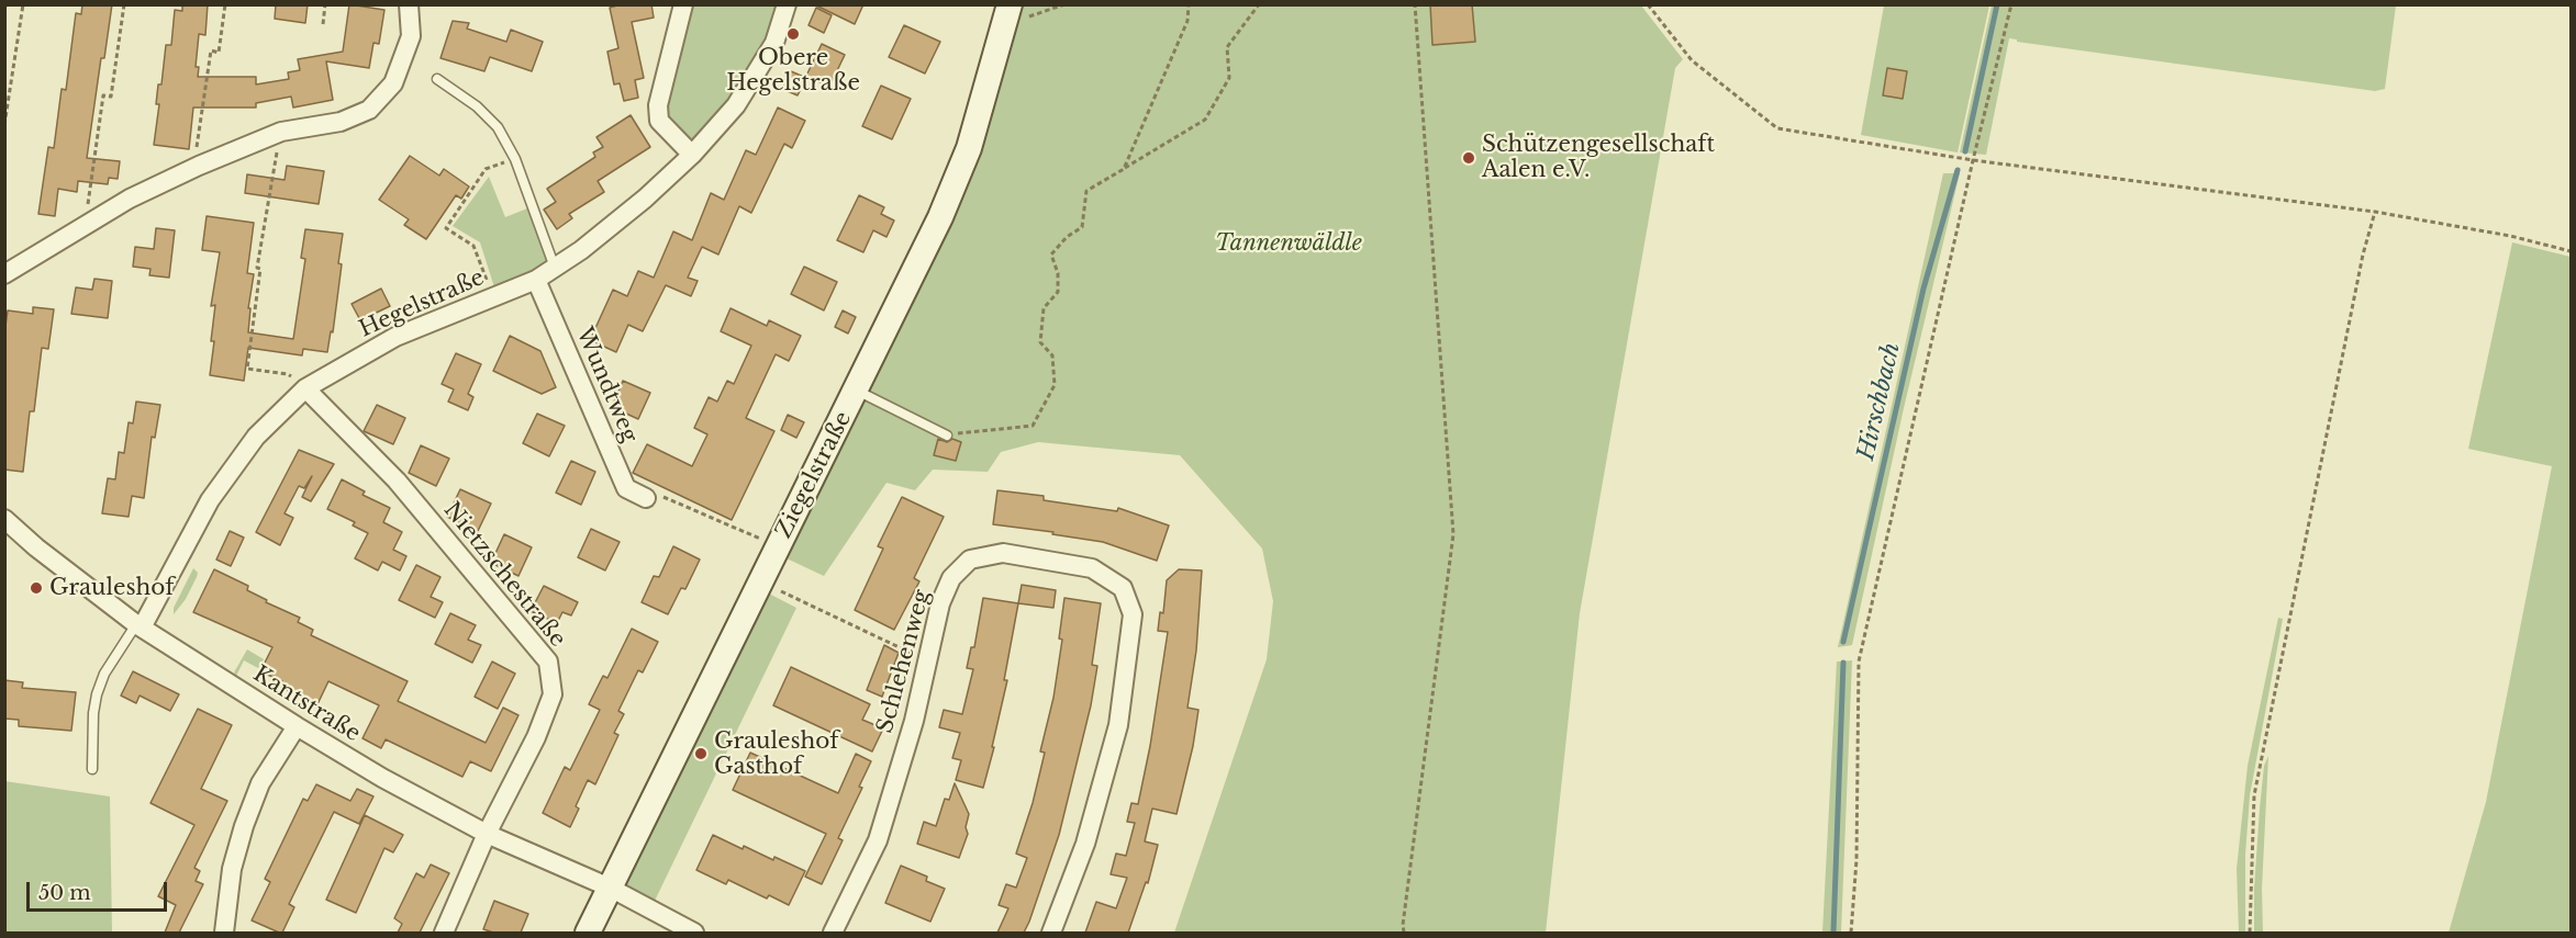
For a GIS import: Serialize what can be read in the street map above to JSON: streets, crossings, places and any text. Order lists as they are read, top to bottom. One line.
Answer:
{"streets":{"main road":["Ziegelstraße"],"street":["Hegelstraße","Wundtweg","Nietzschestraße","Schlehenweg","Kantstraße"]},"crossings":[["Hegelstraße","Wundtweg"],["Hegelstraße","Nietzschestraße"],["Hegelstraße","Kantstraße"],["Ziegelstraße","Kantstraße"],["Nietzschestraße","Kantstraße"]],"water":["Hirschbach"],"parks":["Tannenwäldle"],"places":["Obere Hegelstraße","Schützengesellschaft Aalen e.V.","Grauleshof","Grauleshof Gasthof"],"scale_bar":"50 m"}
